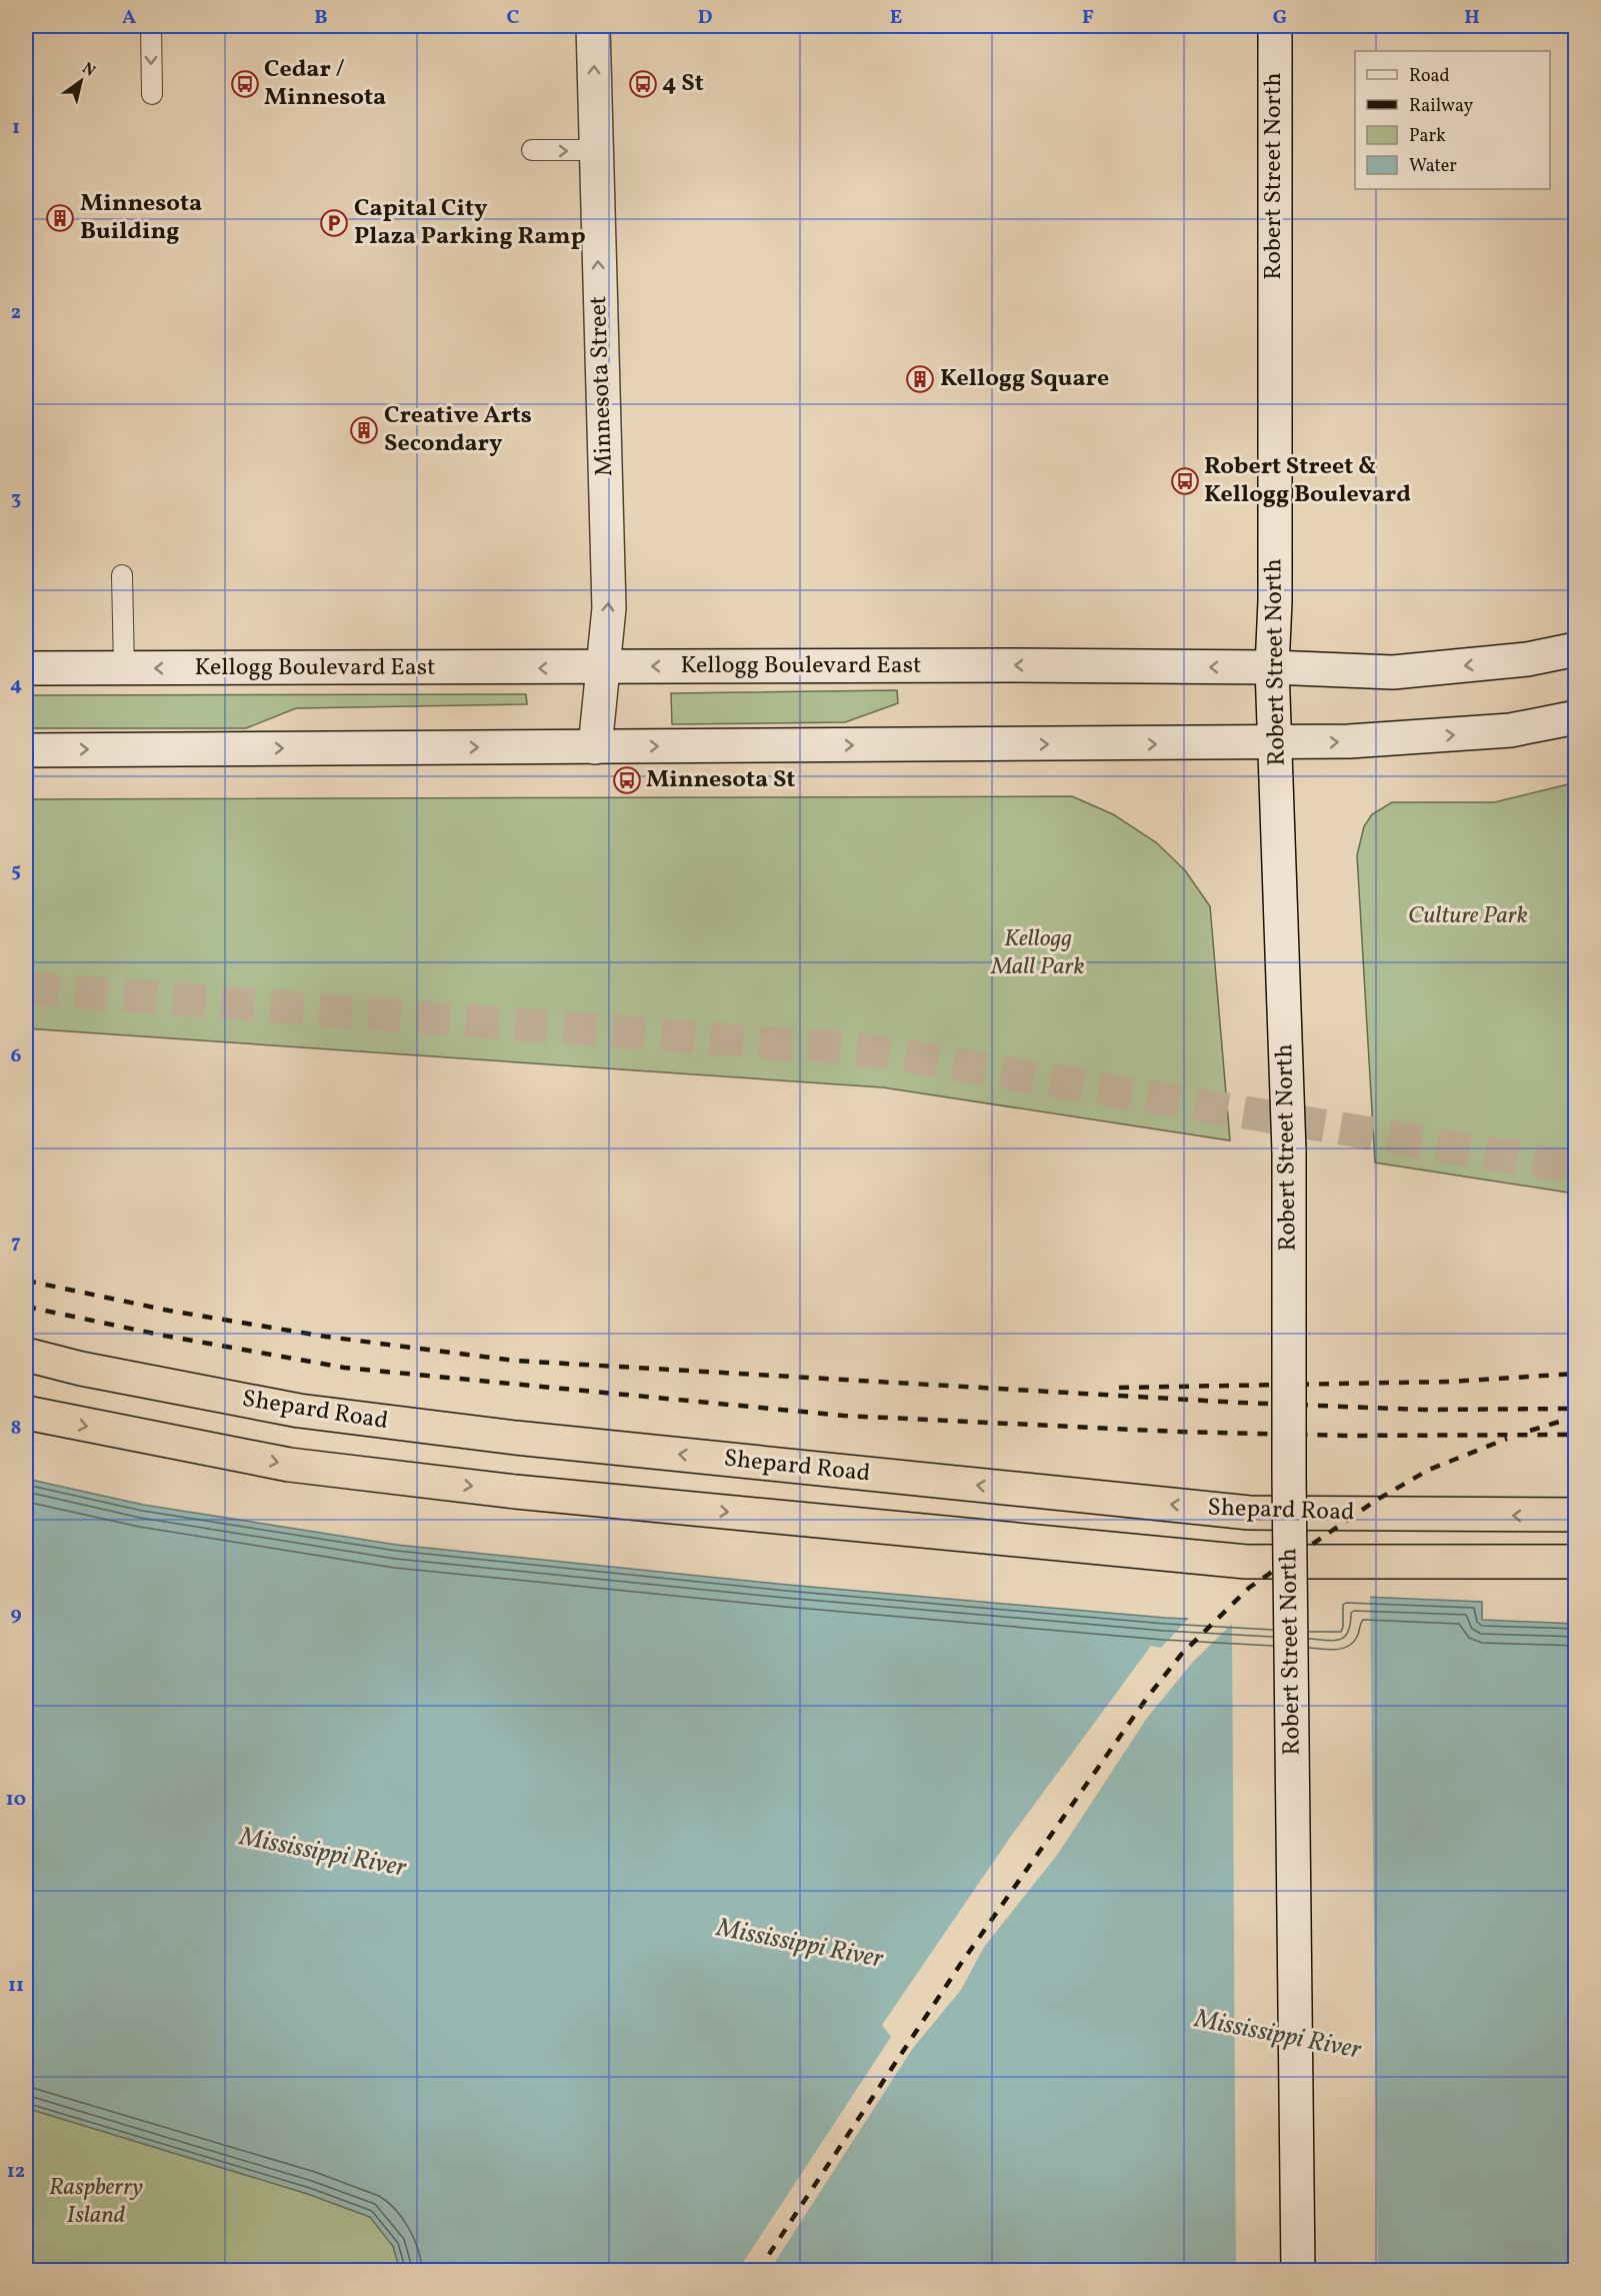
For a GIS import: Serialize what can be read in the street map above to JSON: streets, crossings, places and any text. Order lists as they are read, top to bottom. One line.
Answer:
{"streets":{"highway":["Shepard Road"],"main road":["Robert Street North","Minnesota Street","Kellogg Boulevard East"]},"crossings":[["Robert Street North","Kellogg Boulevard East"],["Minnesota Street","Kellogg Boulevard East"]],"one_way":["Minnesota Street"],"water":["Mississippi River"],"parks":["Culture Park","Kellogg Mall Park","Raspberry Island"],"places":{"bus stop":["Cedar / Minnesota","4 St","Robert Street & Kellogg Boulevard","Minnesota St"],"building":["Minnesota Building","Kellogg Square","Creative Arts Secondary"],"parking":["Capital City Plaza Parking Ramp"]},"legend":["Road","Railway","Park","Water"],"north":"top right","grid":{"columns":["A","B","C","D","E","F","G","H"],"rows":["1","2","3","4","5","6","7","8","9","10","11","12"]}}
